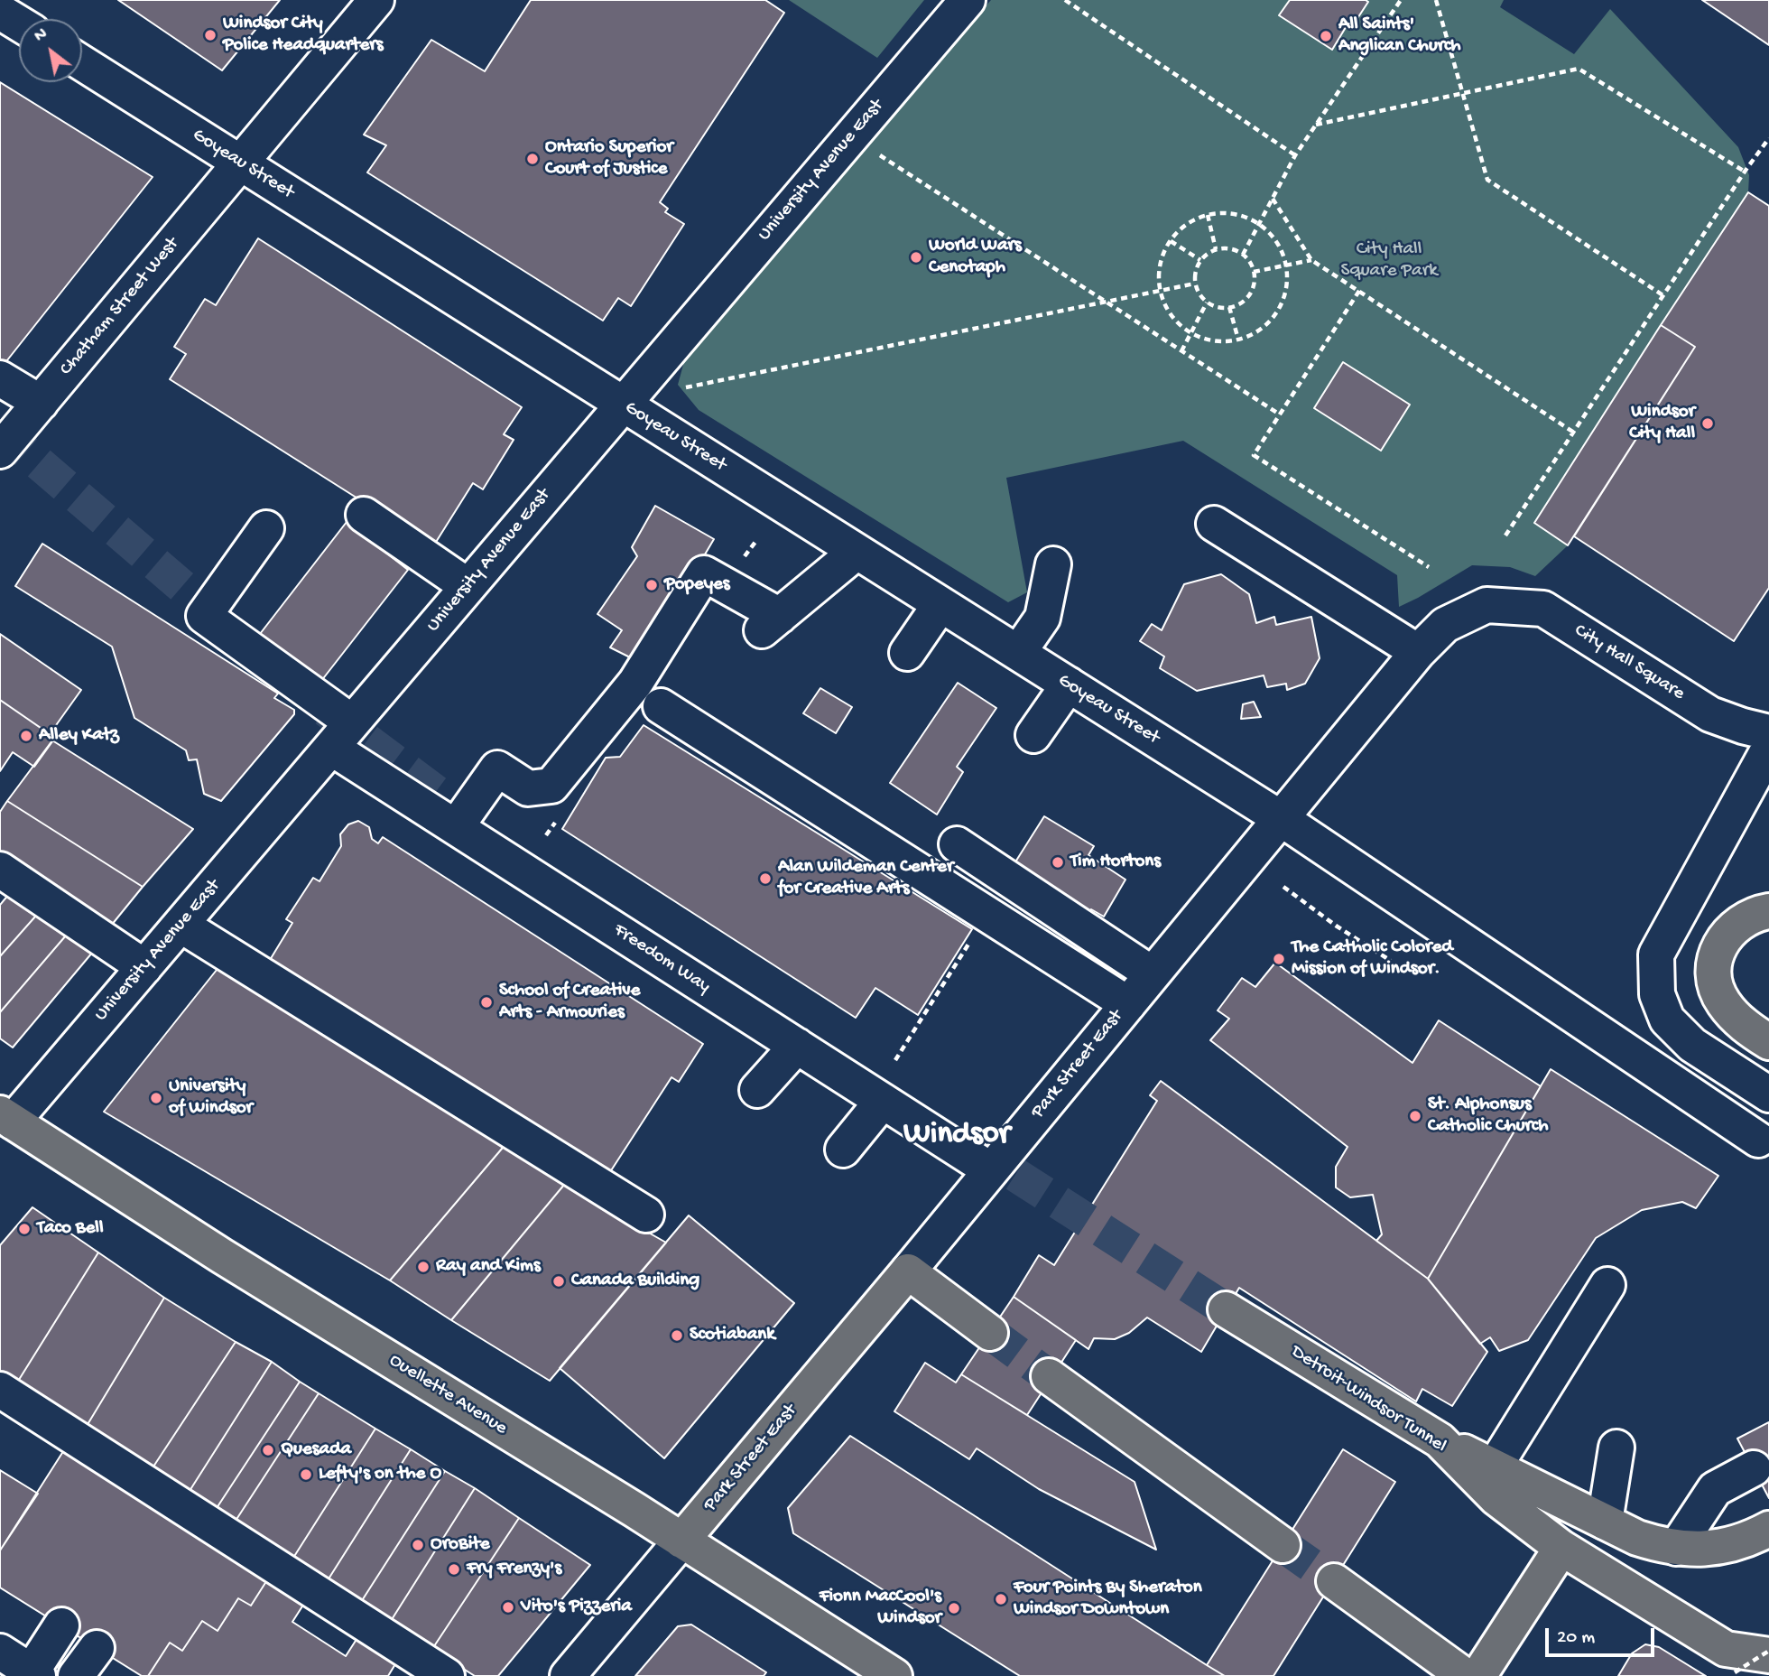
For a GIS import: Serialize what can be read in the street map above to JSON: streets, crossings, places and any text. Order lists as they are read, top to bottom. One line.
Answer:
{"streets":{"main road":["Park Street East","Ouellette Avenue","Detroit-Windsor Tunnel"],"street":["Goyeau Street","University Avenue East","Chatham Street West","City Hall Square","Freedom Way"]},"crossings":[["Goyeau Street","University Avenue East"],["Goyeau Street","Chatham Street West"],["Goyeau Street","Park Street East"],["University Avenue East","Freedom Way"],["University Avenue East","Ouellette Avenue"],["City Hall Square","Park Street East"],["Freedom Way","Park Street East"],["Park Street East","Ouellette Avenue"]],"districts":["Windsor"],"parks":["City Hall Square Park"],"places":["Windsor City Police Headquarters","All Saints' Anglican Church","Ontario Superior Court of Justice","World Wars Cenotaph","Windsor City Hall","Popeyes","Alley Katz","Tim Hortons","Alan Wildeman Center for Creative Arts","The Catholic Colored Mission of Windsor.","School of Creative Arts - Armouries","University of Windsor","St. Alphonsus Catholic Church","Taco Bell","Ray and Kims","Canada Building","Scotiabank","Quesada","Lefty's on the O","OroBite","Fry Frenzy's","Four Points By Sheraton Windsor Downtown","Vito's Pizzeria","Fionn MacCool's Windsor"],"scale_bar":"20 m","north":"top left"}
